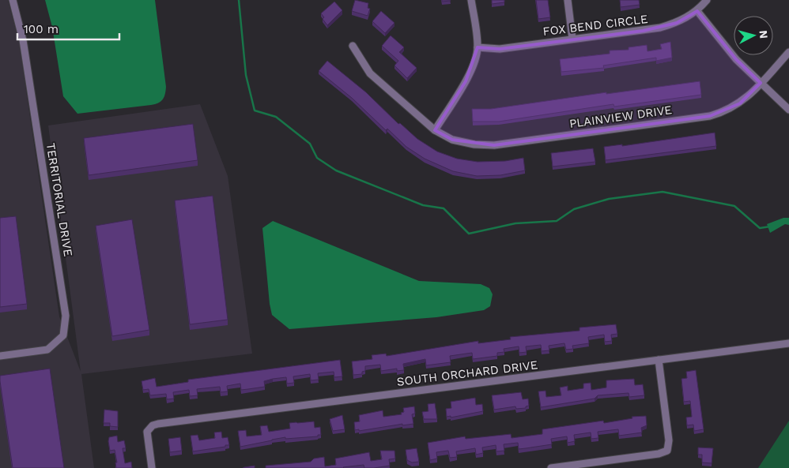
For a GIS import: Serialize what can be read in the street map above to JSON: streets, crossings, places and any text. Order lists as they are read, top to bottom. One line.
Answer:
{"streets":{"street":["FOX BEND CIRCLE","PLAINVIEW DRIVE","TERRITORIAL DRIVE","SOUTH ORCHARD DRIVE"]},"scale_bar":"100 m","north":"right"}
